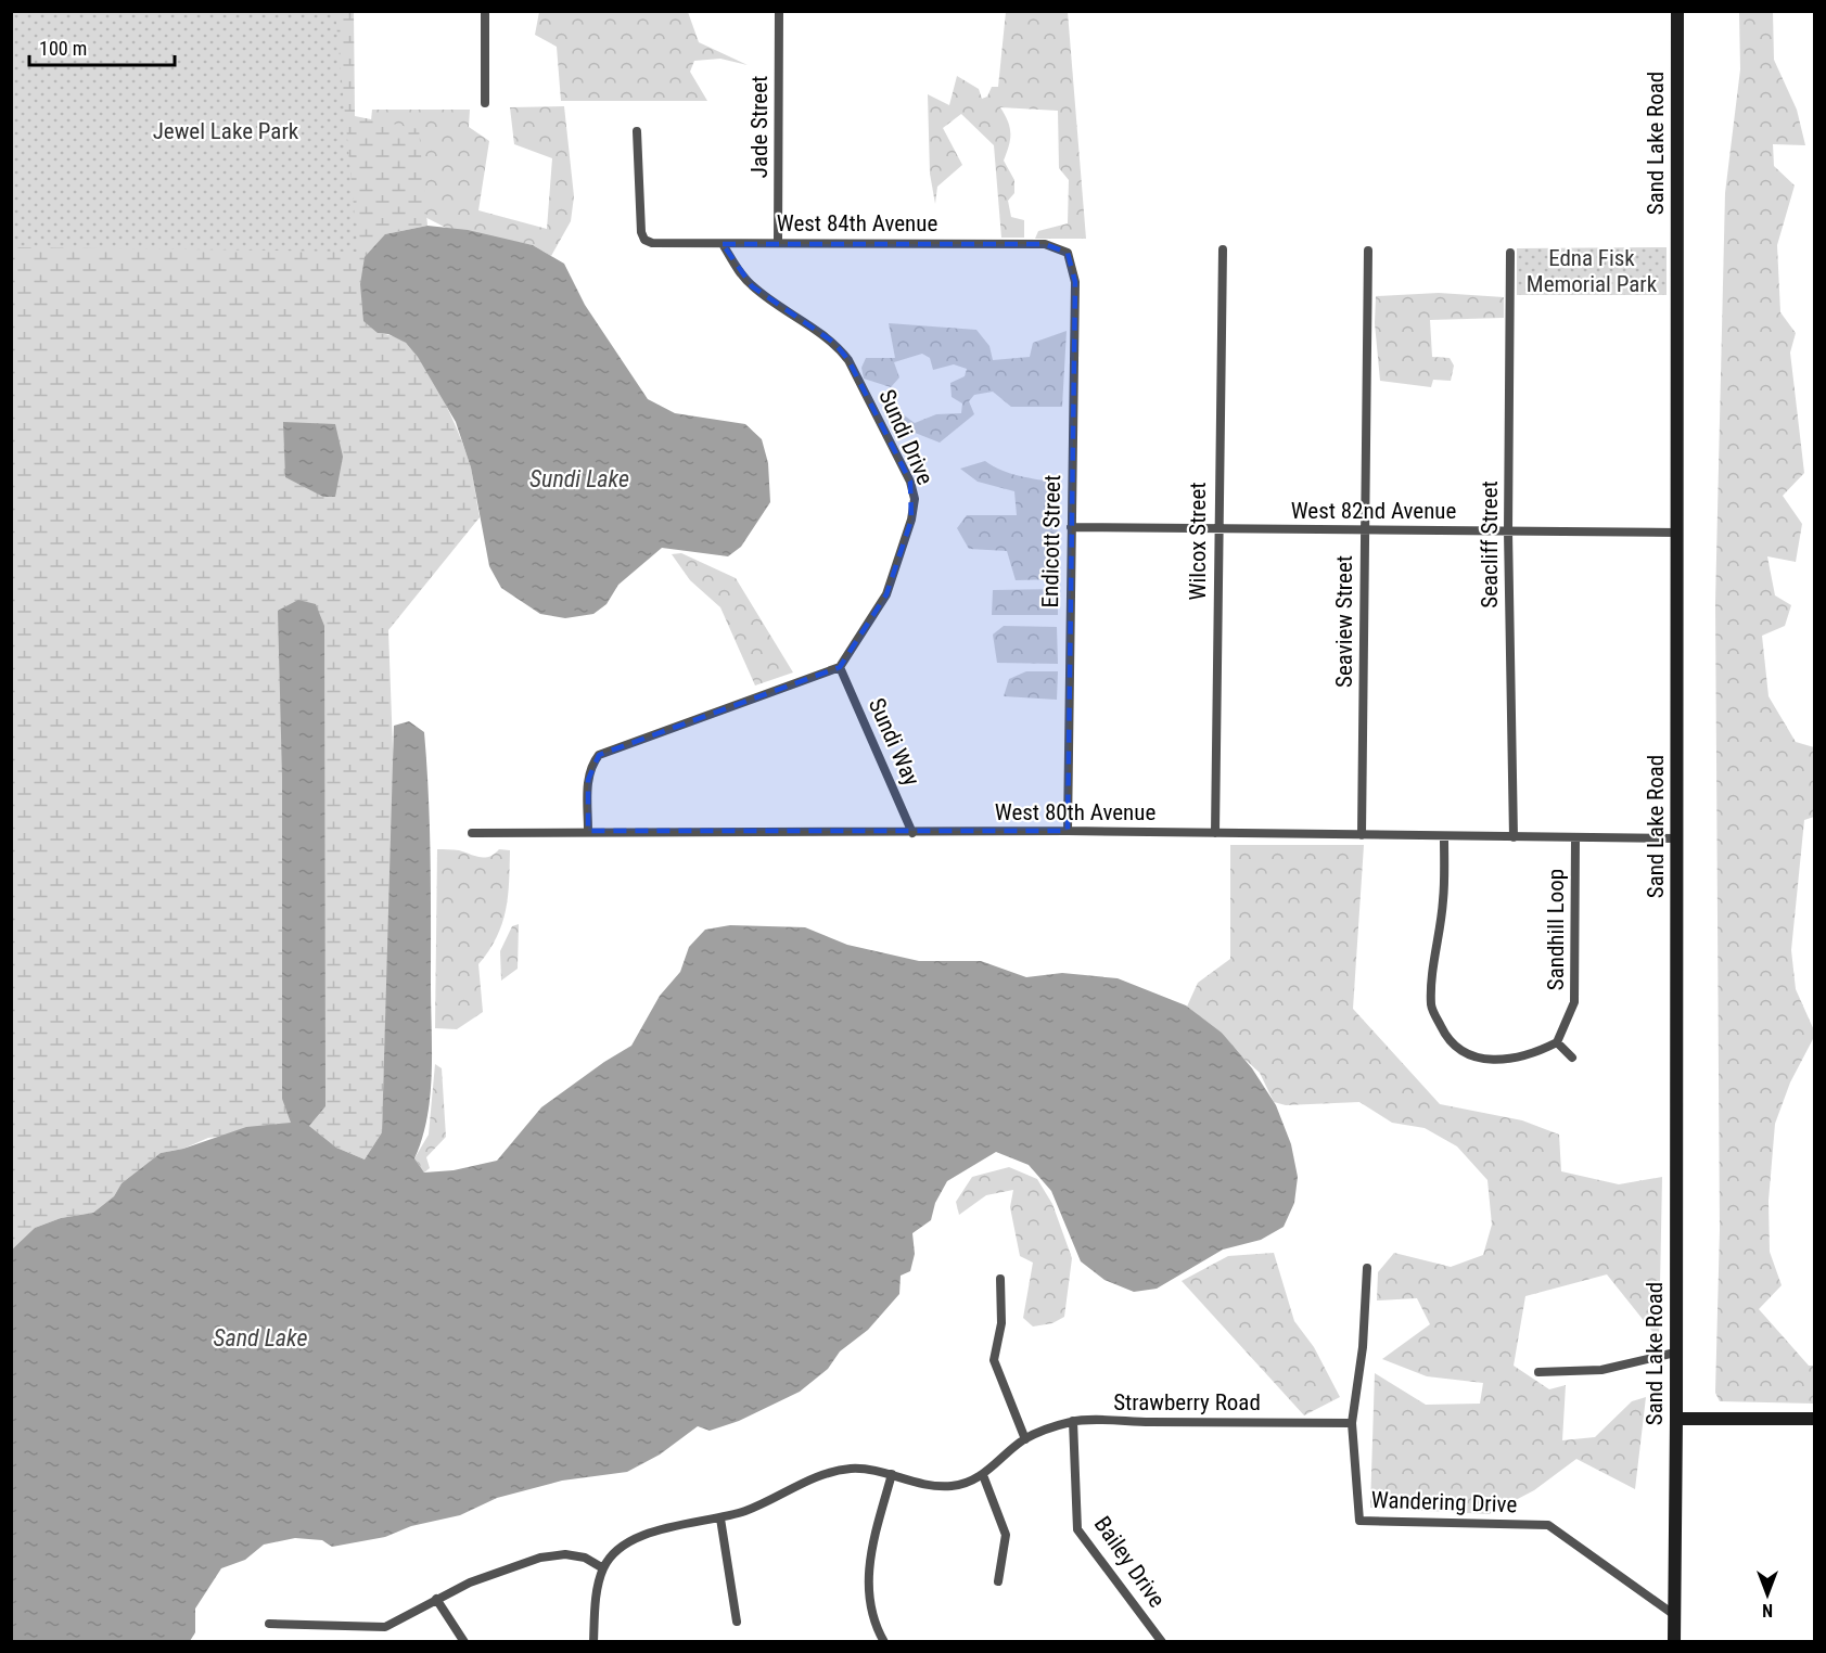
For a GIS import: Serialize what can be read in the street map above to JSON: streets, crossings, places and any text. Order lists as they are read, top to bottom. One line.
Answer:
{"streets":{"main road":["Sand Lake Road"],"street":["Jade Street","West 84th Avenue","Sundi Drive","West 82nd Avenue","Endicott Street","Wilcox Street","Seacliff Street","Seaview Street","Sundi Way","West 80th Avenue","Sandhill Loop","Strawberry Road","Wandering Drive","Bailey Drive"]},"crossings":[["Jade Street","West 84th Avenue"],["Sand Lake Road","West 82nd Avenue"],["Sand Lake Road","West 80th Avenue"],["Sand Lake Road","Wandering Drive"],["West 84th Avenue","Sundi Drive"],["West 84th Avenue","Endicott Street"],["Sundi Drive","Sundi Way"],["West 82nd Avenue","Endicott Street"],["West 82nd Avenue","Wilcox Street"],["West 82nd Avenue","Seacliff Street"],["West 82nd Avenue","Seaview Street"],["Endicott Street","West 80th Avenue"],["Wilcox Street","West 80th Avenue"],["Seacliff Street","West 80th Avenue"],["Seaview Street","West 80th Avenue"],["Sundi Way","West 80th Avenue"],["West 80th Avenue","Sandhill Loop"],["Strawberry Road","Wandering Drive"],["Strawberry Road","Bailey Drive"]],"water":["Sundi Lake","Sand Lake"],"parks":["Jewel Lake Park","Edna Fisk Memorial Park"],"scale_bar":"100 m","north":"bottom"}
